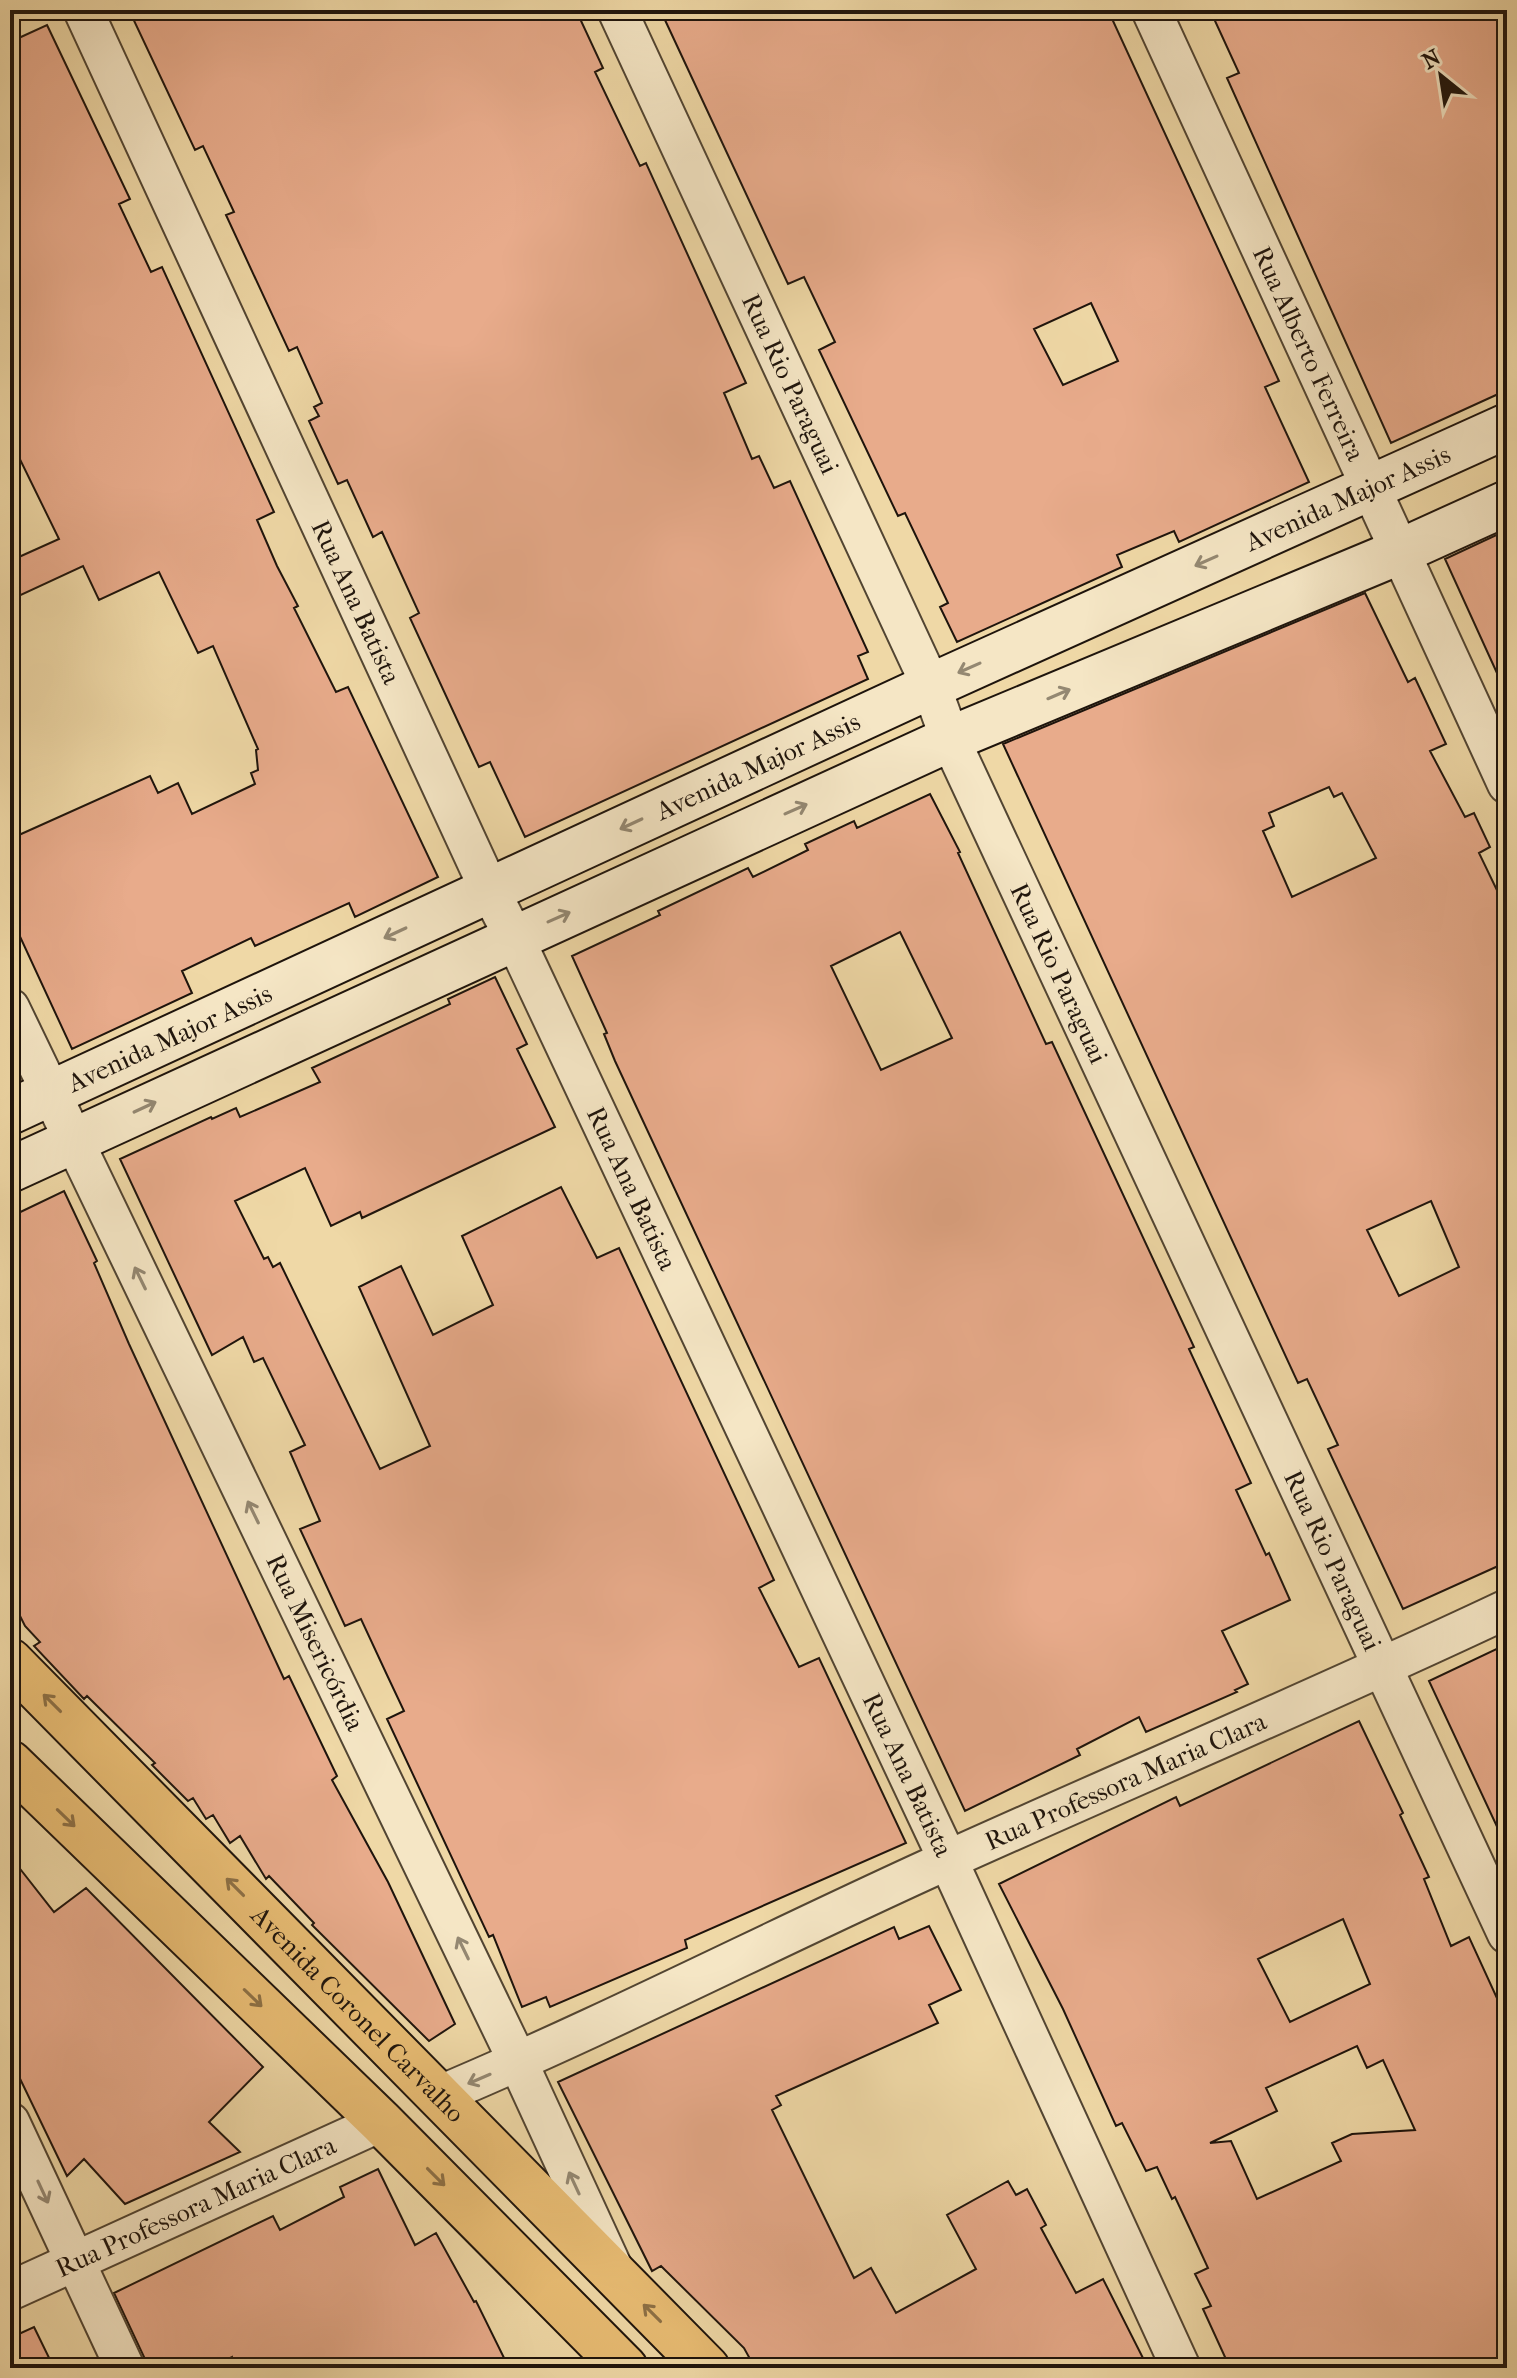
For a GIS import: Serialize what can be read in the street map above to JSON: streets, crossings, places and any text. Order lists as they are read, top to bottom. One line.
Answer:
{"streets":{"main road":["Avenida Coronel Carvalho"],"street":["Rua Alberto Ferreira","Rua Rio Paraguai","Avenida Major Assis","Rua Ana Batista","Rua Misericórdia","Rua Professora Maria Clara"]},"crossings":[["Rua Alberto Ferreira","Avenida Major Assis"],["Rua Rio Paraguai","Avenida Major Assis"],["Rua Rio Paraguai","Rua Professora Maria Clara"],["Avenida Major Assis","Rua Ana Batista"],["Avenida Major Assis","Rua Misericórdia"],["Rua Ana Batista","Rua Professora Maria Clara"],["Rua Misericórdia","Rua Professora Maria Clara"],["Rua Misericórdia","Avenida Coronel Carvalho"],["Rua Professora Maria Clara","Avenida Coronel Carvalho"]],"one_way":["Rua Misericórdia"],"north":"top left"}
